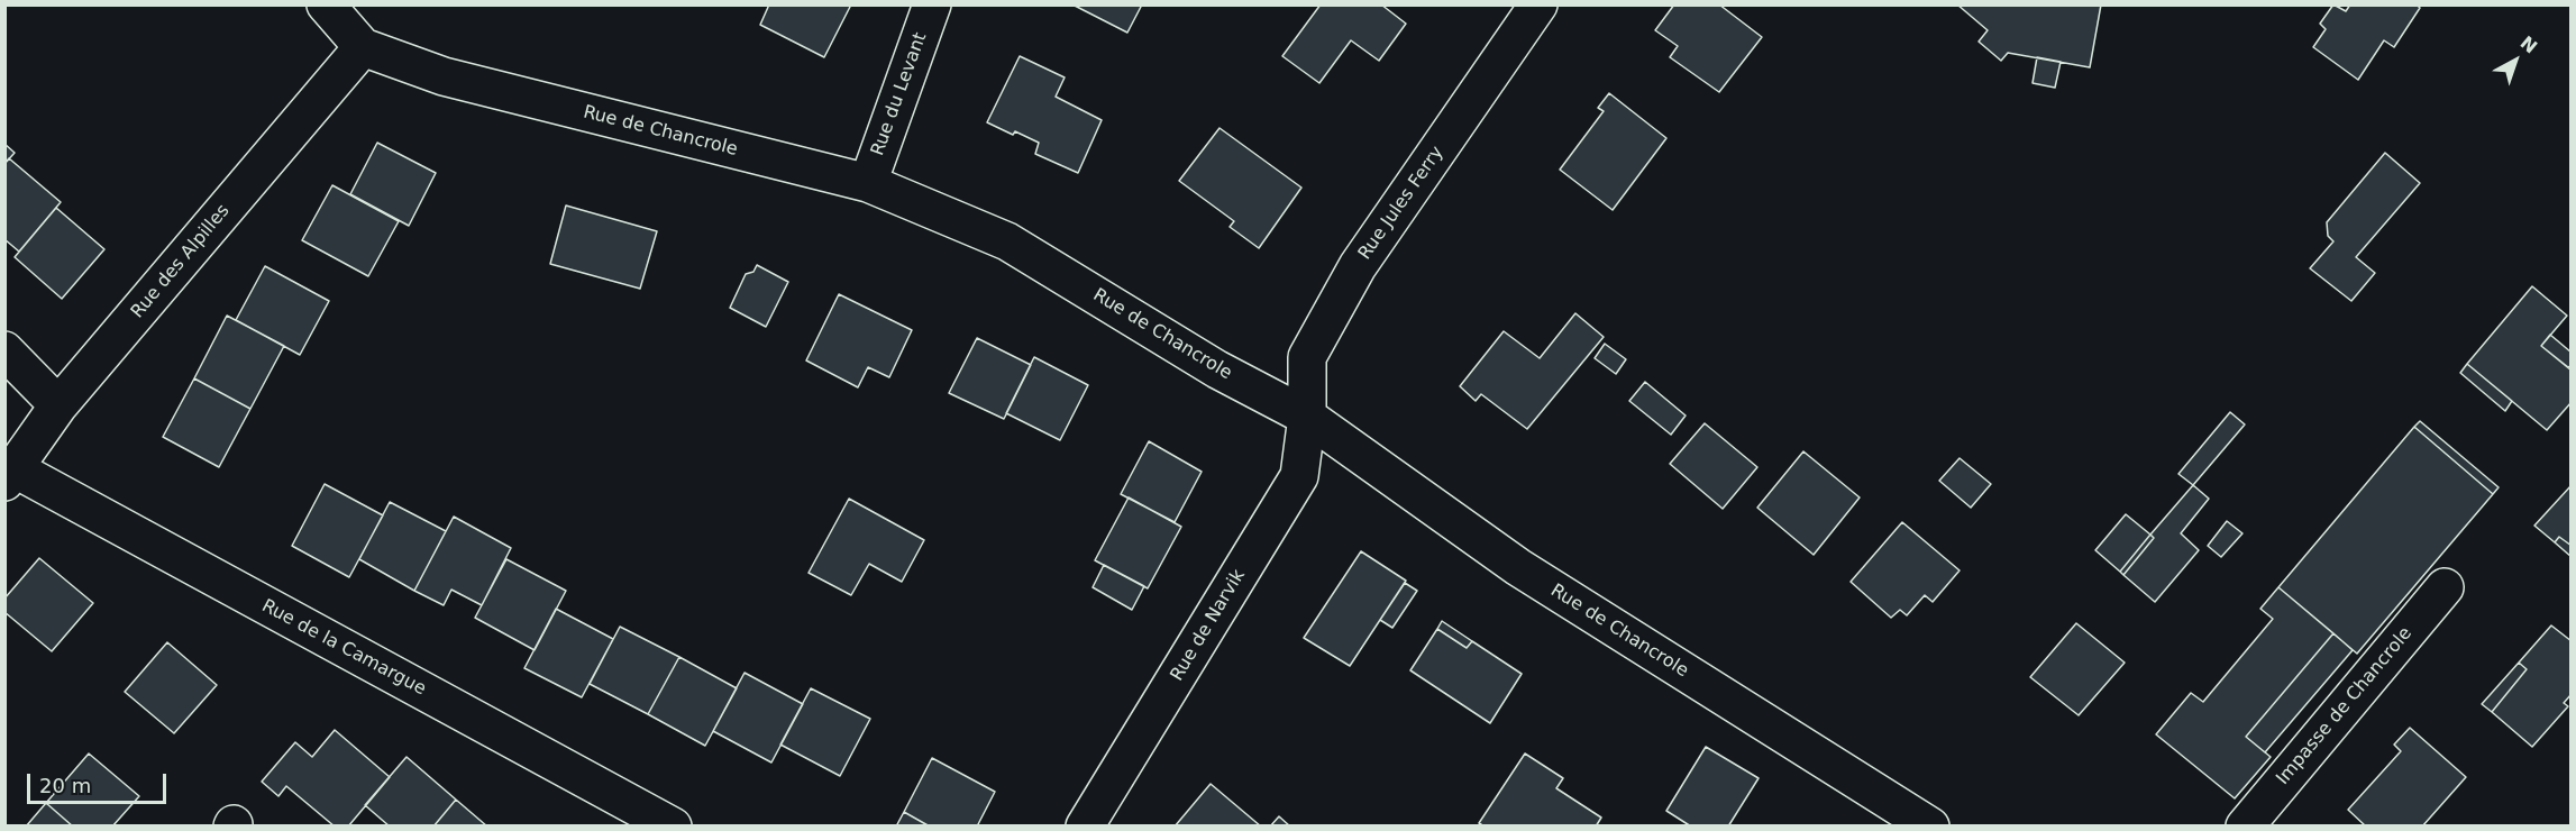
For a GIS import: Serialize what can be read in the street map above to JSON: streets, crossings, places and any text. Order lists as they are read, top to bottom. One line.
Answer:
{"streets":{"street":["Rue du Levant","Rue de Chancrole","Rue Jules Ferry","Rue des Alpilles","Rue de Narvik","Rue de la Camargue","Impasse de Chancrole"]},"crossings":[["Rue du Levant","Rue de Chancrole"],["Rue de Chancrole","Rue Jules Ferry"],["Rue de Chancrole","Rue des Alpilles"],["Rue de Chancrole","Rue de Narvik"],["Rue Jules Ferry","Rue de Narvik"],["Rue des Alpilles","Rue de la Camargue"]],"scale_bar":"20 m","north":"top right"}
